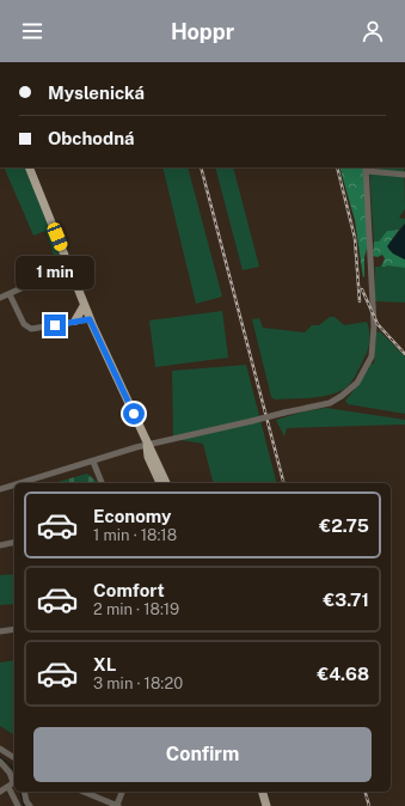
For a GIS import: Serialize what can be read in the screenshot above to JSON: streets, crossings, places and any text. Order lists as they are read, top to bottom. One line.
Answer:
{"page":{"header":"Hoppr","banner":["Myslenická","Obchodná"],"bubble":"1 min","list":[{"name":"Economy","note":"1 min · 18:18","value":"€2.75"},{"name":"Comfort","note":"2 min · 18:19","value":"€3.71"},{"name":"XL","note":"3 min · 18:20","value":"€4.68"}],"buttons":"Confirm"}}
